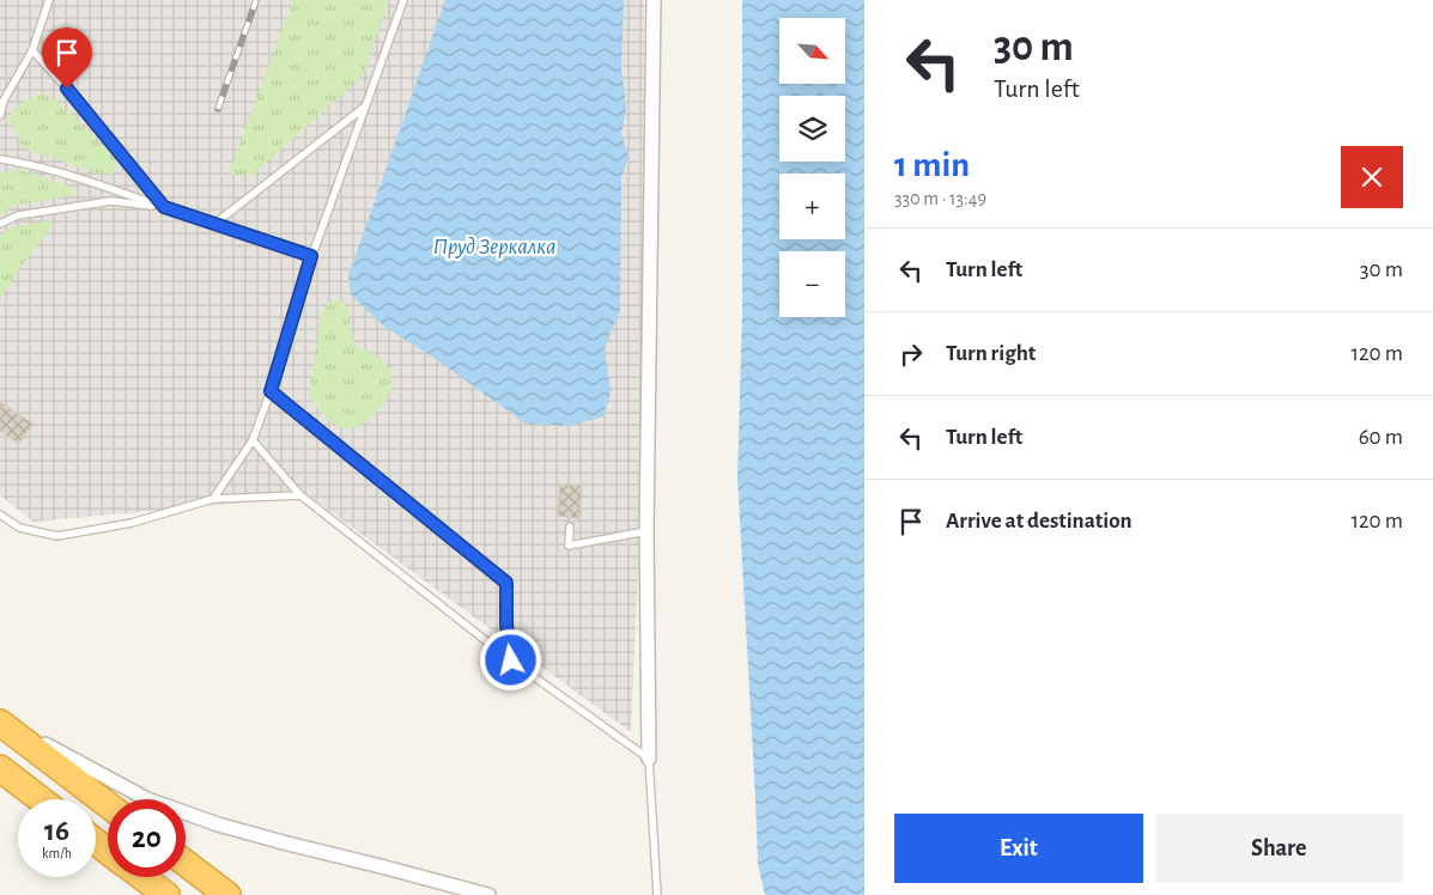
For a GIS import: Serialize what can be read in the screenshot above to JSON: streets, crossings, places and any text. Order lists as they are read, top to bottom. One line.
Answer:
{"water":["Пруд Зеркалка"],"north":"bottom right","page":{"turn":["30 m","Turn left"],"map_buttons":["+","−"],"heading":["1 min","330 m · 13:49"],"list":[{"name":"Turn left","value":"30 m"},{"name":"Turn right","value":"120 m"},{"name":"Turn left","value":"60 m"},{"name":"Arrive at destination","value":"120 m"}],"speed":"16 km/h","limit":"20","buttons":["Exit","Share"]}}
